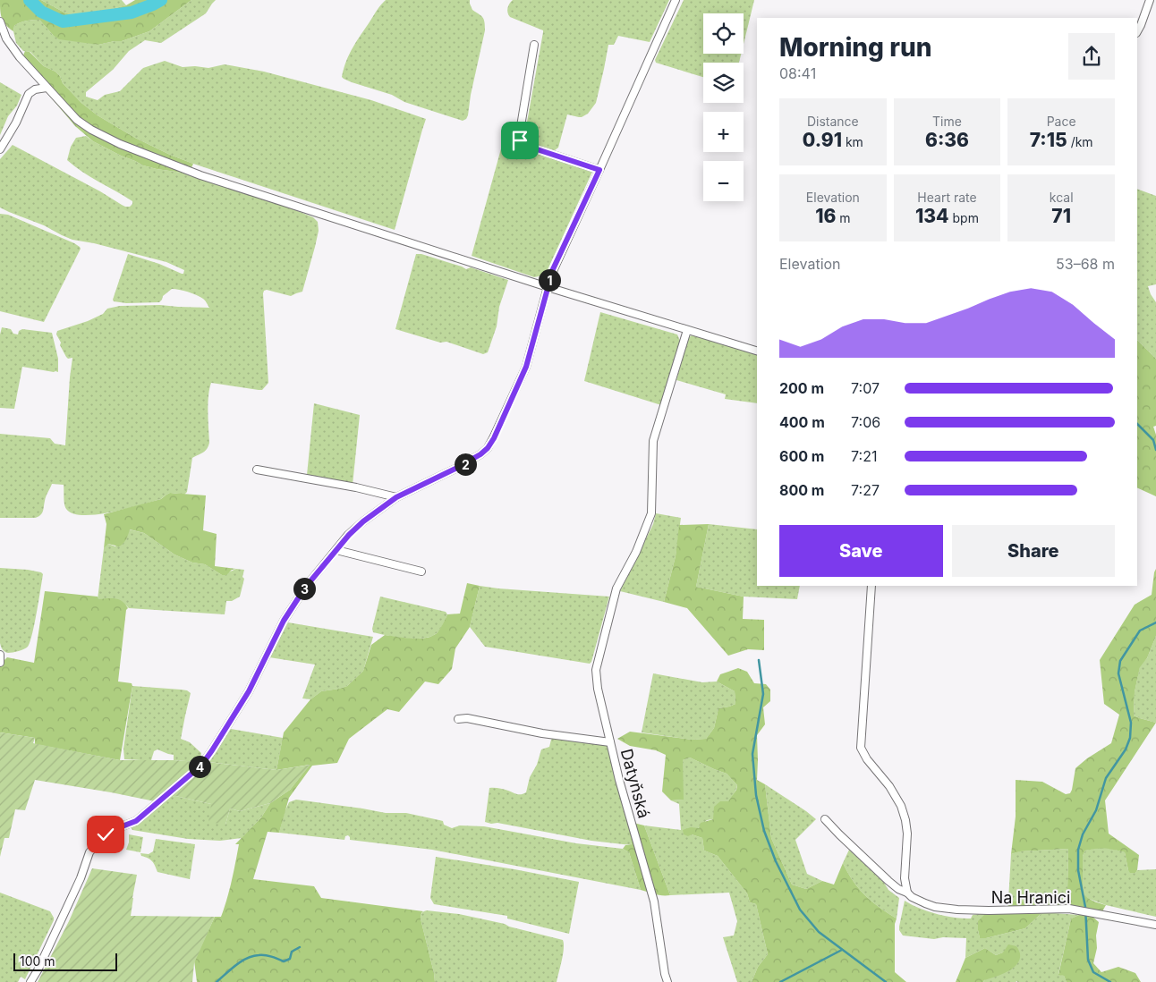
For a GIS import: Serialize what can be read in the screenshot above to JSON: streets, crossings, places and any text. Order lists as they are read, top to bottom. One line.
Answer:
{"streets":{"street":["Datyňská","Na Hranici"]},"scale_bar":"100 m","page":{"map_buttons":["+","−"],"heading":["Morning run","08:41"],"stats":[["Distance","0.91 km"],["Time","6:36"],["Pace","7:15 /km"],["Elevation","16 m"],["Heart rate","134 bpm"],["kcal","71"]],"chart":["Elevation","53–68 m"],"pins":["1","2","3","4"],"list":[{"name":"200 m","note":"7:07"},{"name":"400 m","note":"7:06"},{"name":"600 m","note":"7:21"},{"name":"800 m","note":"7:27"}],"buttons":["Save","Share"],"scale":"100 m"}}
